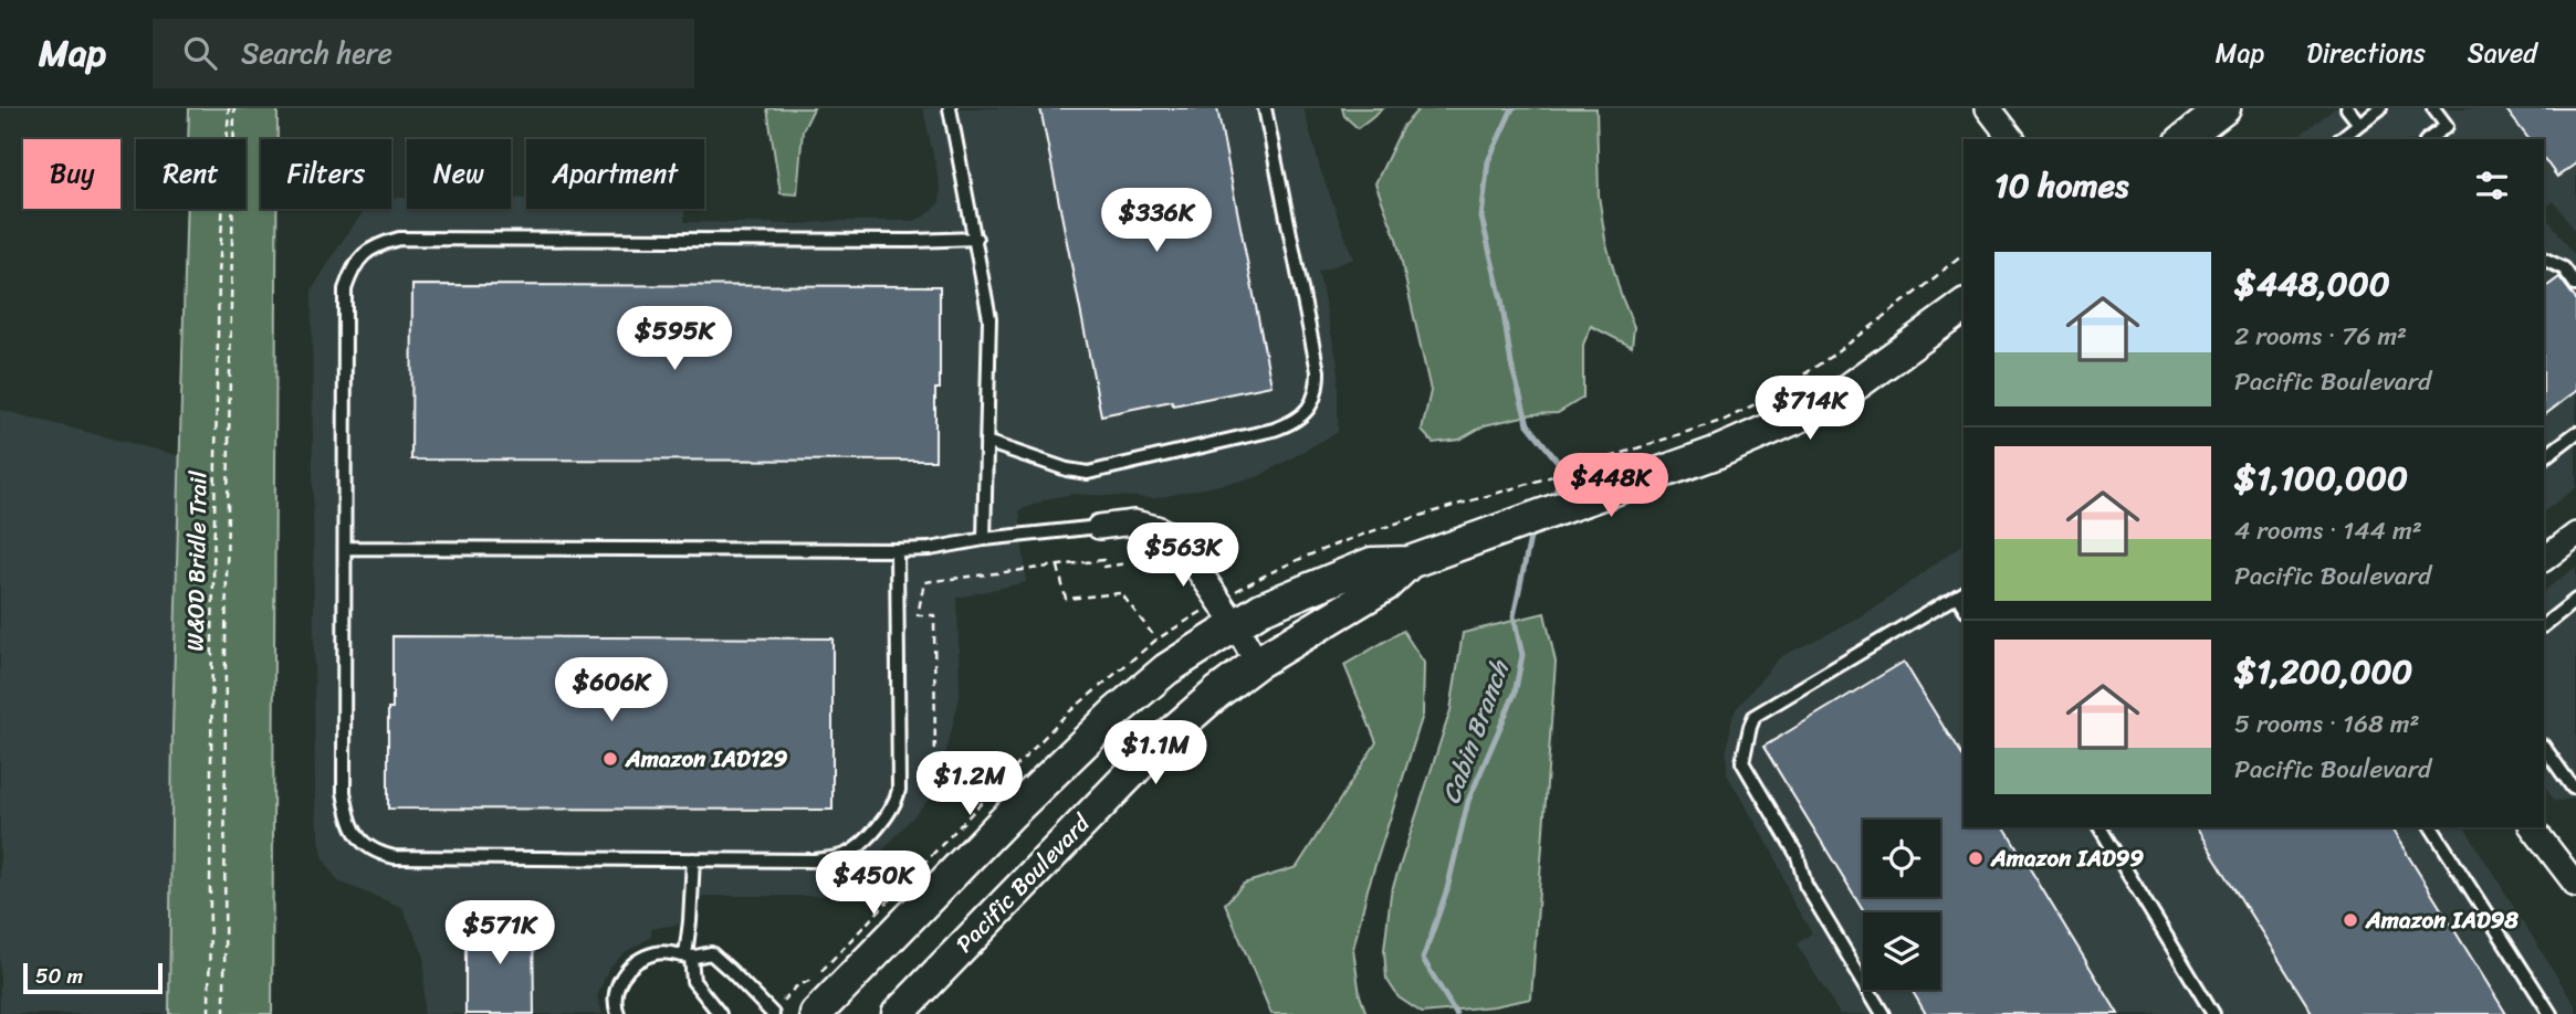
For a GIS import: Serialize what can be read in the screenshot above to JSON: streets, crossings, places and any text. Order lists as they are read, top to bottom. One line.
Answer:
{"streets":{"main road":["Pacific Boulevard"],"path":["W&OD Bridle Trail"]},"water":["Cabin Branch"],"places":["Amazon IAD129","Amazon IAD99","Amazon IAD98"],"scale_bar":"50 m","page":{"header":"Map","search":"Search here","nav":["Map","Directions","Saved"],"chip":["Buy","Rent","Filters","New","Apartment"],"heading":"10 homes","price":["$336K","$595K","$714K","$448K","$563K","$606K","$1.1M","$1.2M","$450K","$571K"],"list":[{"name":"$448,000","note":"2 rooms · 76 m² · Pacific Boulevard"},{"name":"$1,100,000","note":"4 rooms · 144 m² · Pacific Boulevard"},{"name":"$1,200,000","note":"5 rooms · 168 m² · Pacific Boulevard"}],"scale":"50 m"}}
